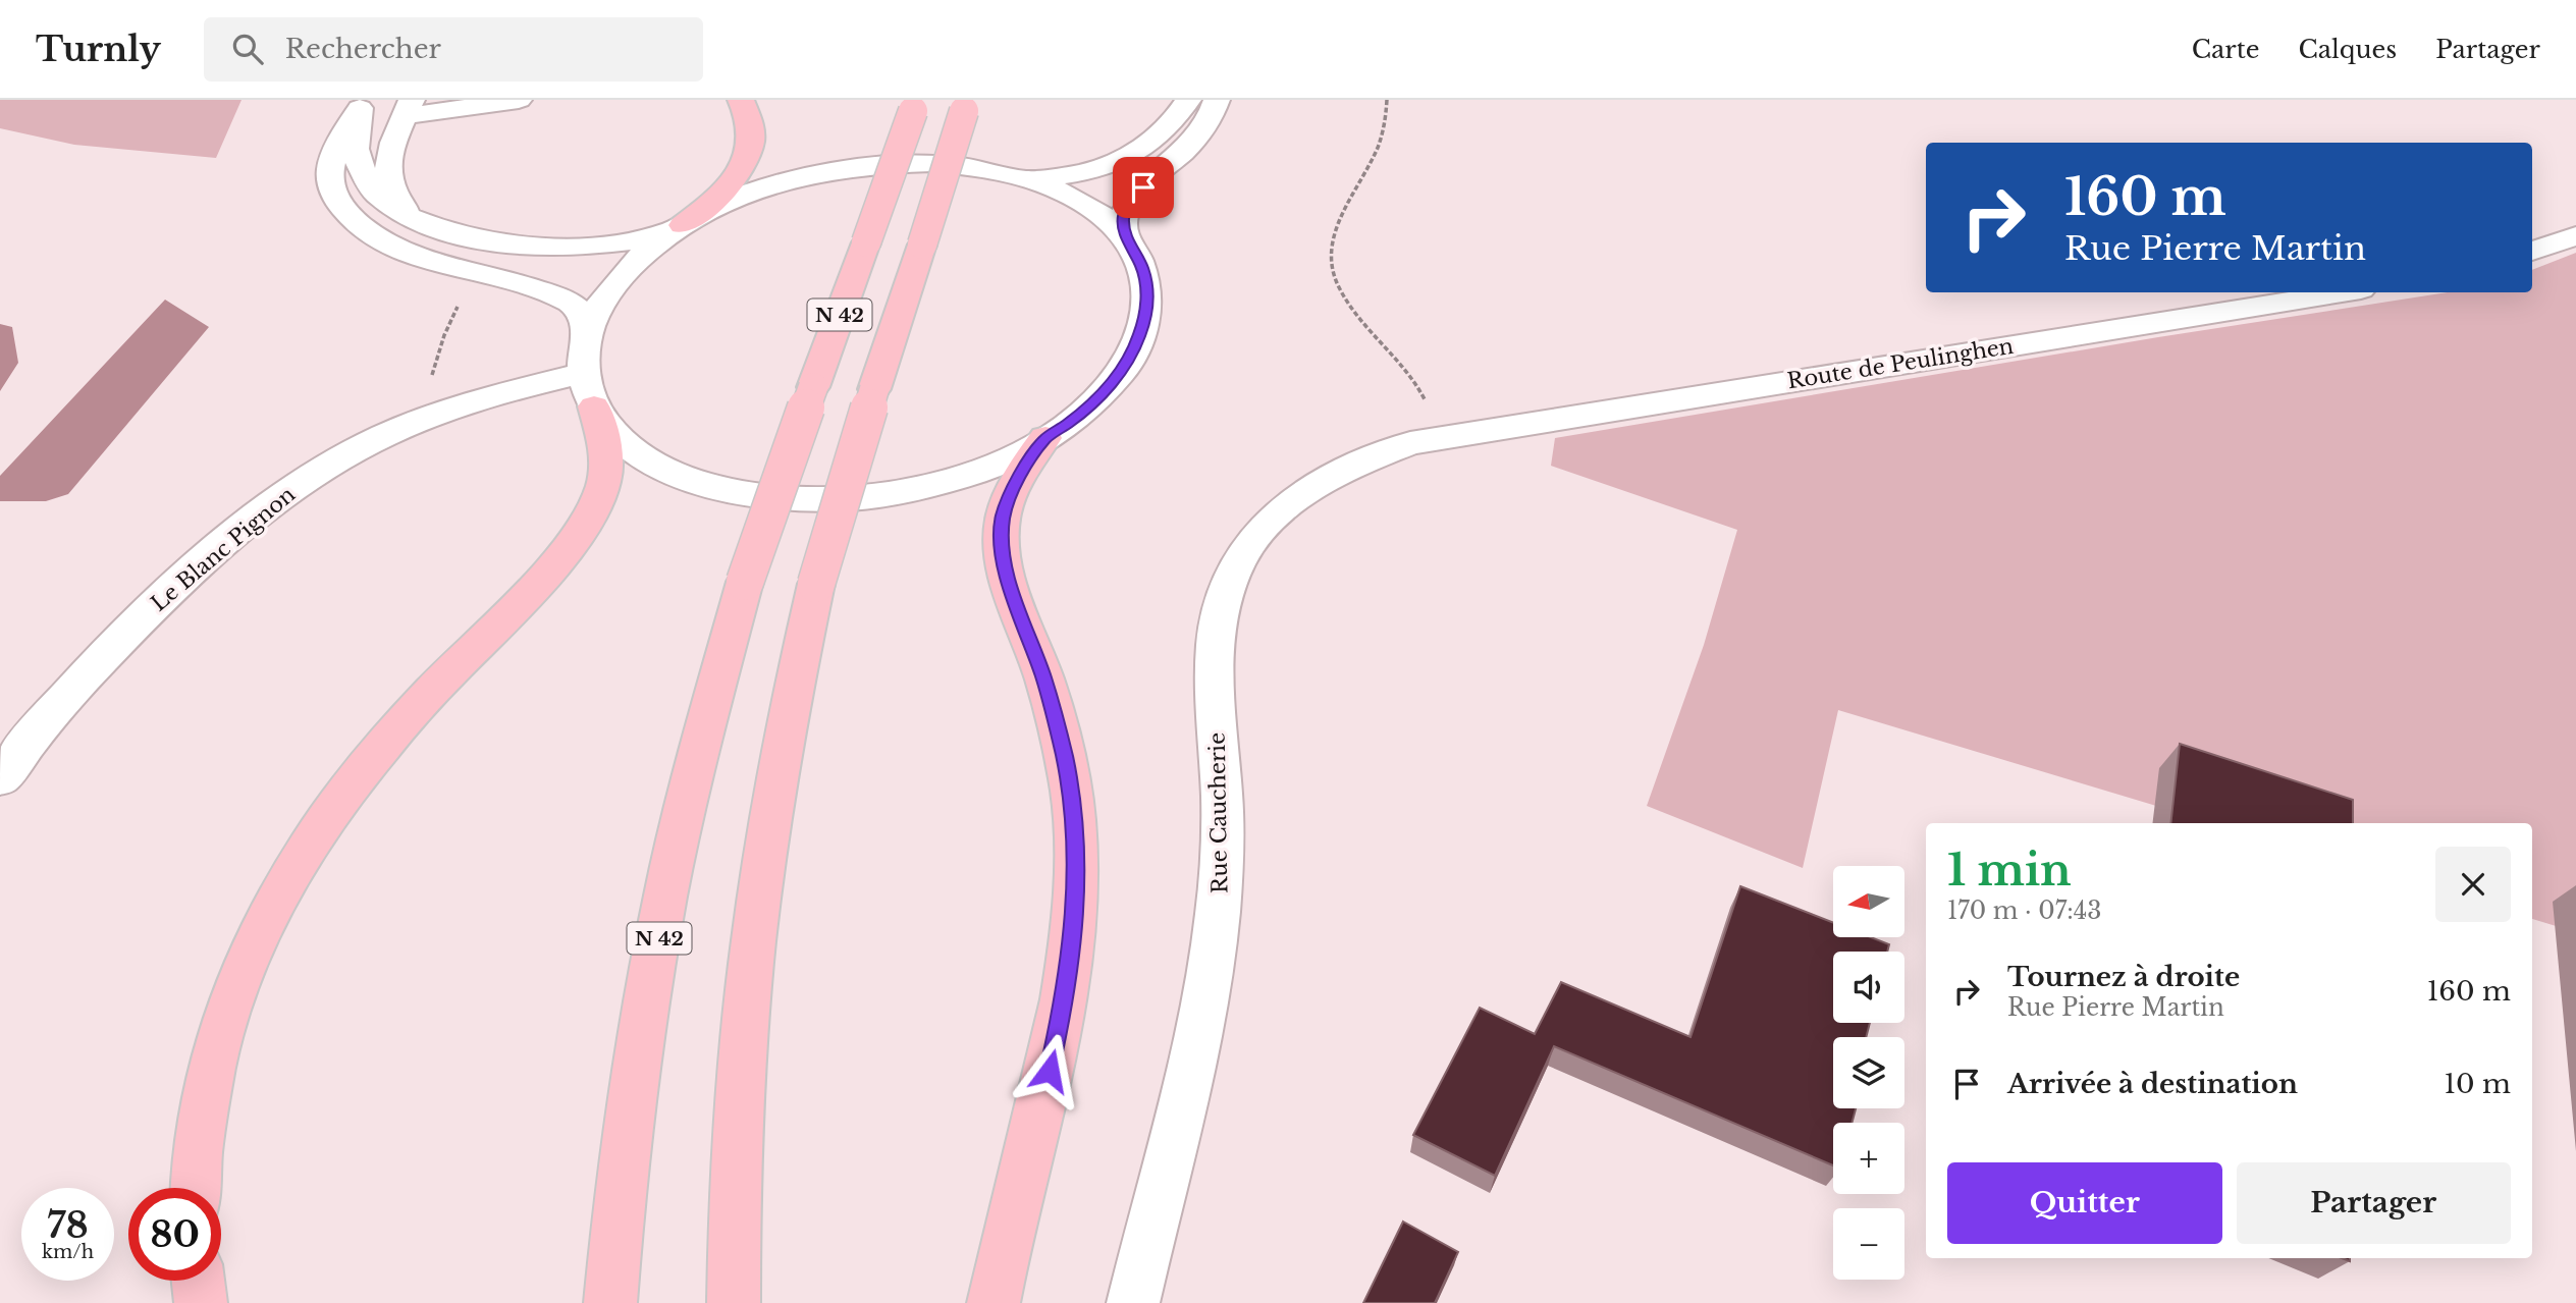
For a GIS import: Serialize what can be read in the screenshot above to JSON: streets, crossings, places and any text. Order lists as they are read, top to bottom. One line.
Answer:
{"streets":{"highway":["N 42"],"street":["Route de Peulinghen","Le Blanc Pignon","Rue Caucherie"]},"crossings":[["Route de Peulinghen","Rue Caucherie"]],"north":"left","page":{"header":"Turnly","search":"Rechercher","nav":["Carte","Calques","Partager"],"turn":["160 m","Rue Pierre Martin"],"heading":["1 min","170 m · 07:43"],"map_buttons":["+","−"],"list":[{"name":"Tournez à droite","note":"Rue Pierre Martin","value":"160 m"},{"name":"Arrivée à destination","value":"10 m"}],"buttons":["Quitter","Partager"],"speed":"78 km/h","limit":"80"}}
